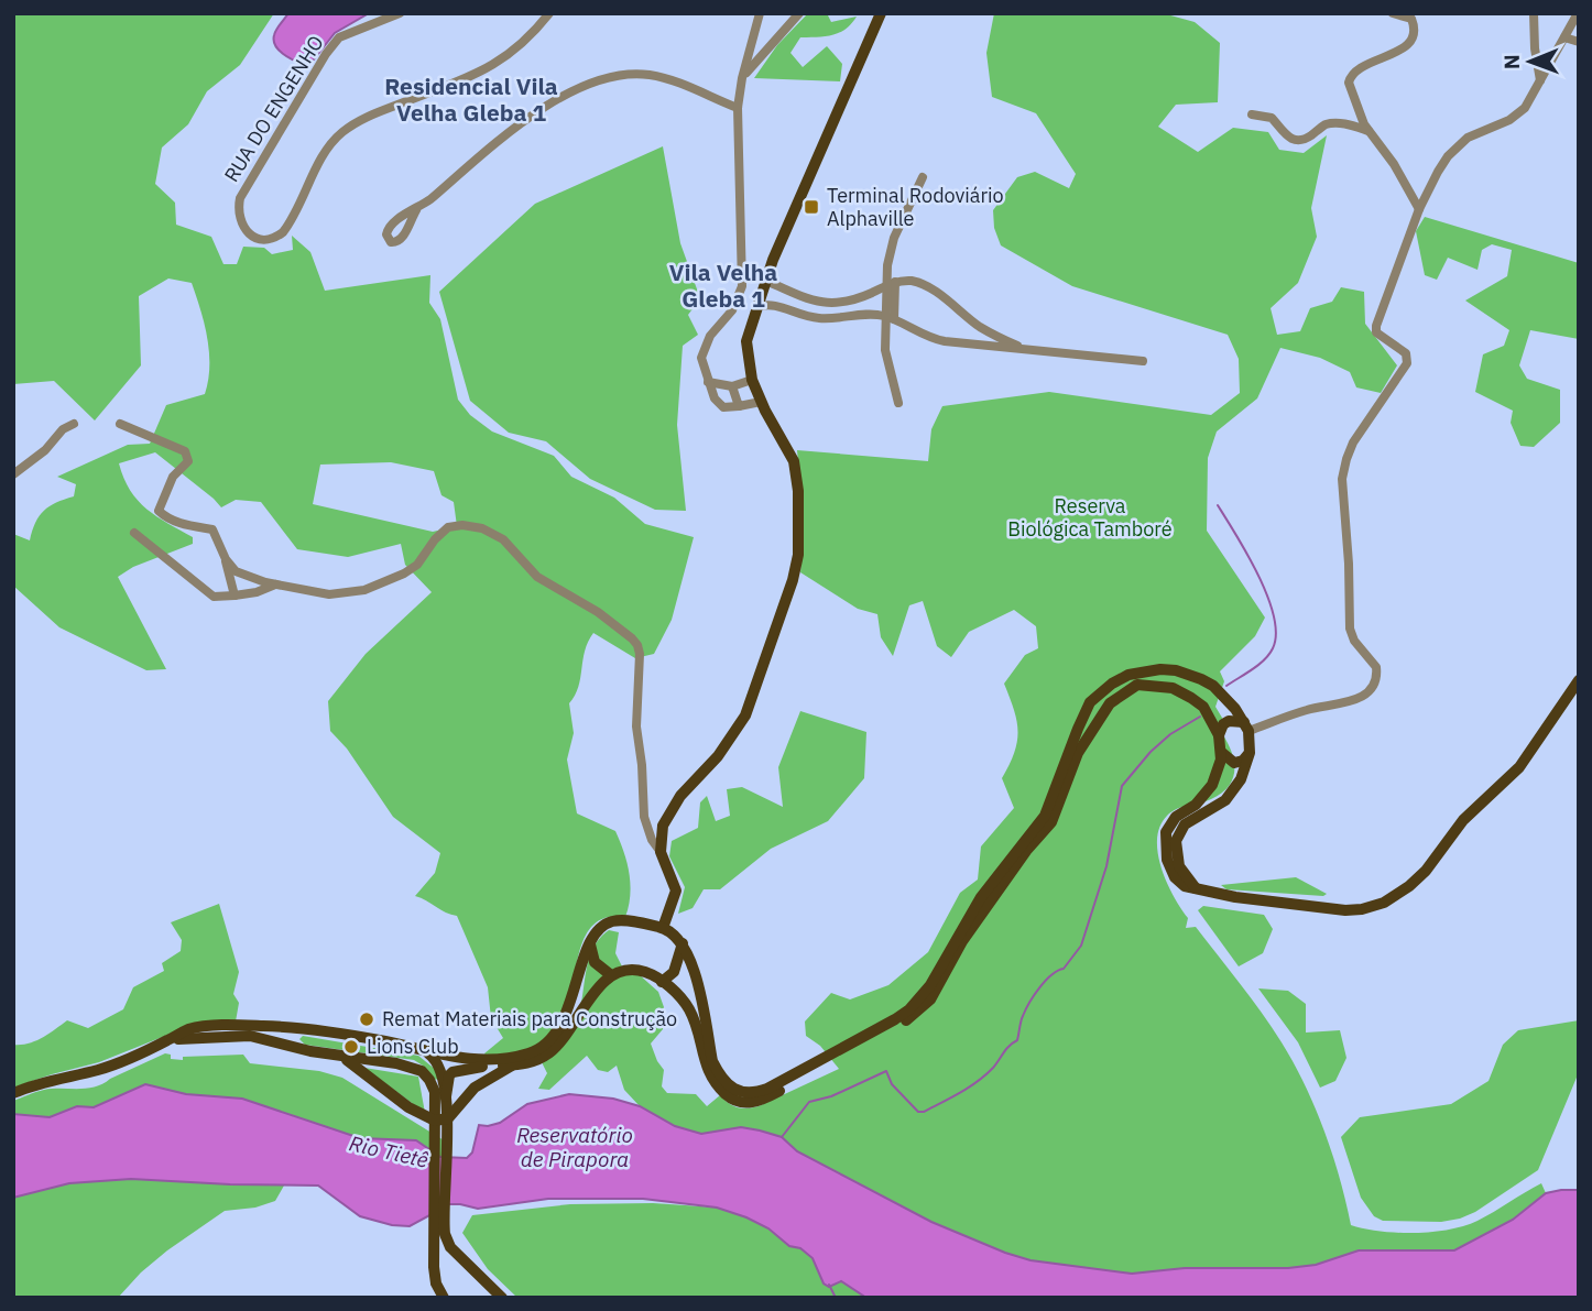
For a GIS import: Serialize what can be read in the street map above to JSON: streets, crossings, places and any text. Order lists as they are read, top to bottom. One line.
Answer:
{"streets":{"street":["RUA DO ENGENHO"]},"districts":["Residencial Vila Velha Gleba 1","Vila Velha Gleba 1"],"water":["Reservatório de Pirapora","Rio Tietê"],"parks":["Reserva Biológica Tamboré"],"places":{"transit":["Terminal Rodoviário Alphaville"],"other":["Remat Materiais para Construção","Lions Club"]},"north":"left"}
